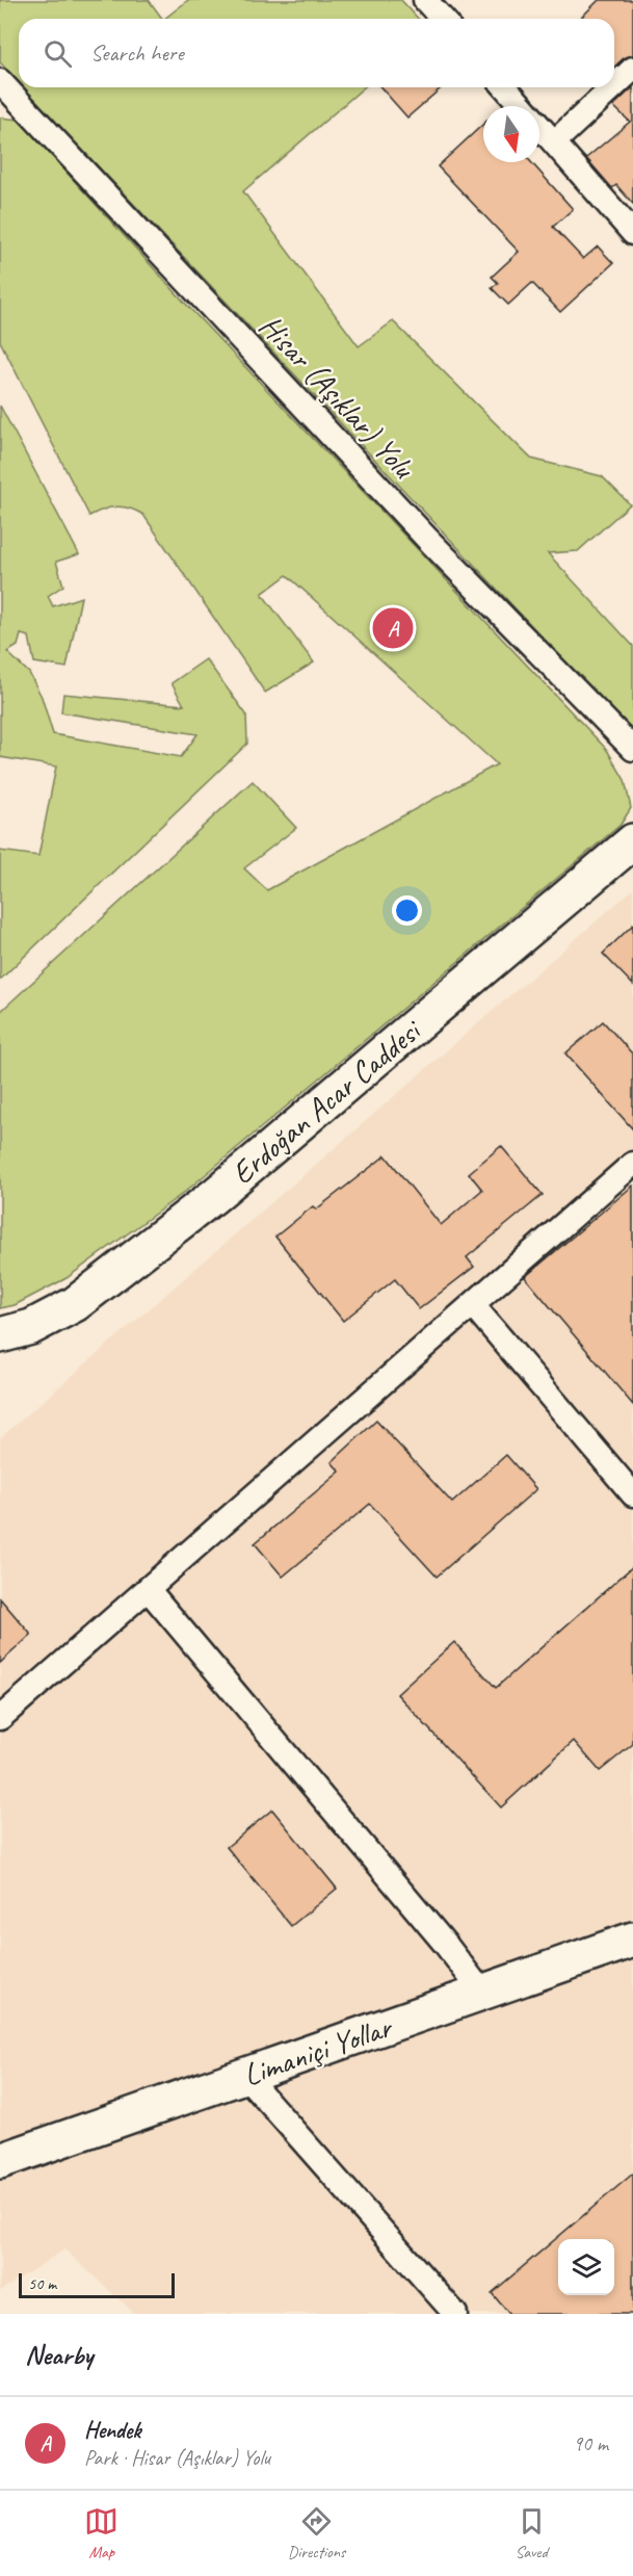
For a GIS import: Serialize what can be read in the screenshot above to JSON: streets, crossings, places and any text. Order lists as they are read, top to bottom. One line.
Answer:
{"streets":{"main road":["Erdoğan Acar Caddesi","Limaniçi Yollar"],"street":["Hisar (Aşıklar) Yolu"]},"scale_bar":"50 m","north":"bottom","page":{"search":"Search here","pins":"A","scale":"50 m","heading":"Nearby","list":[{"mark":"A","name":"Hendek","note":"Park · Hisar (Aşıklar) Yolu","value":"90 m"}],"nav":["Map","Directions","Saved"]}}
